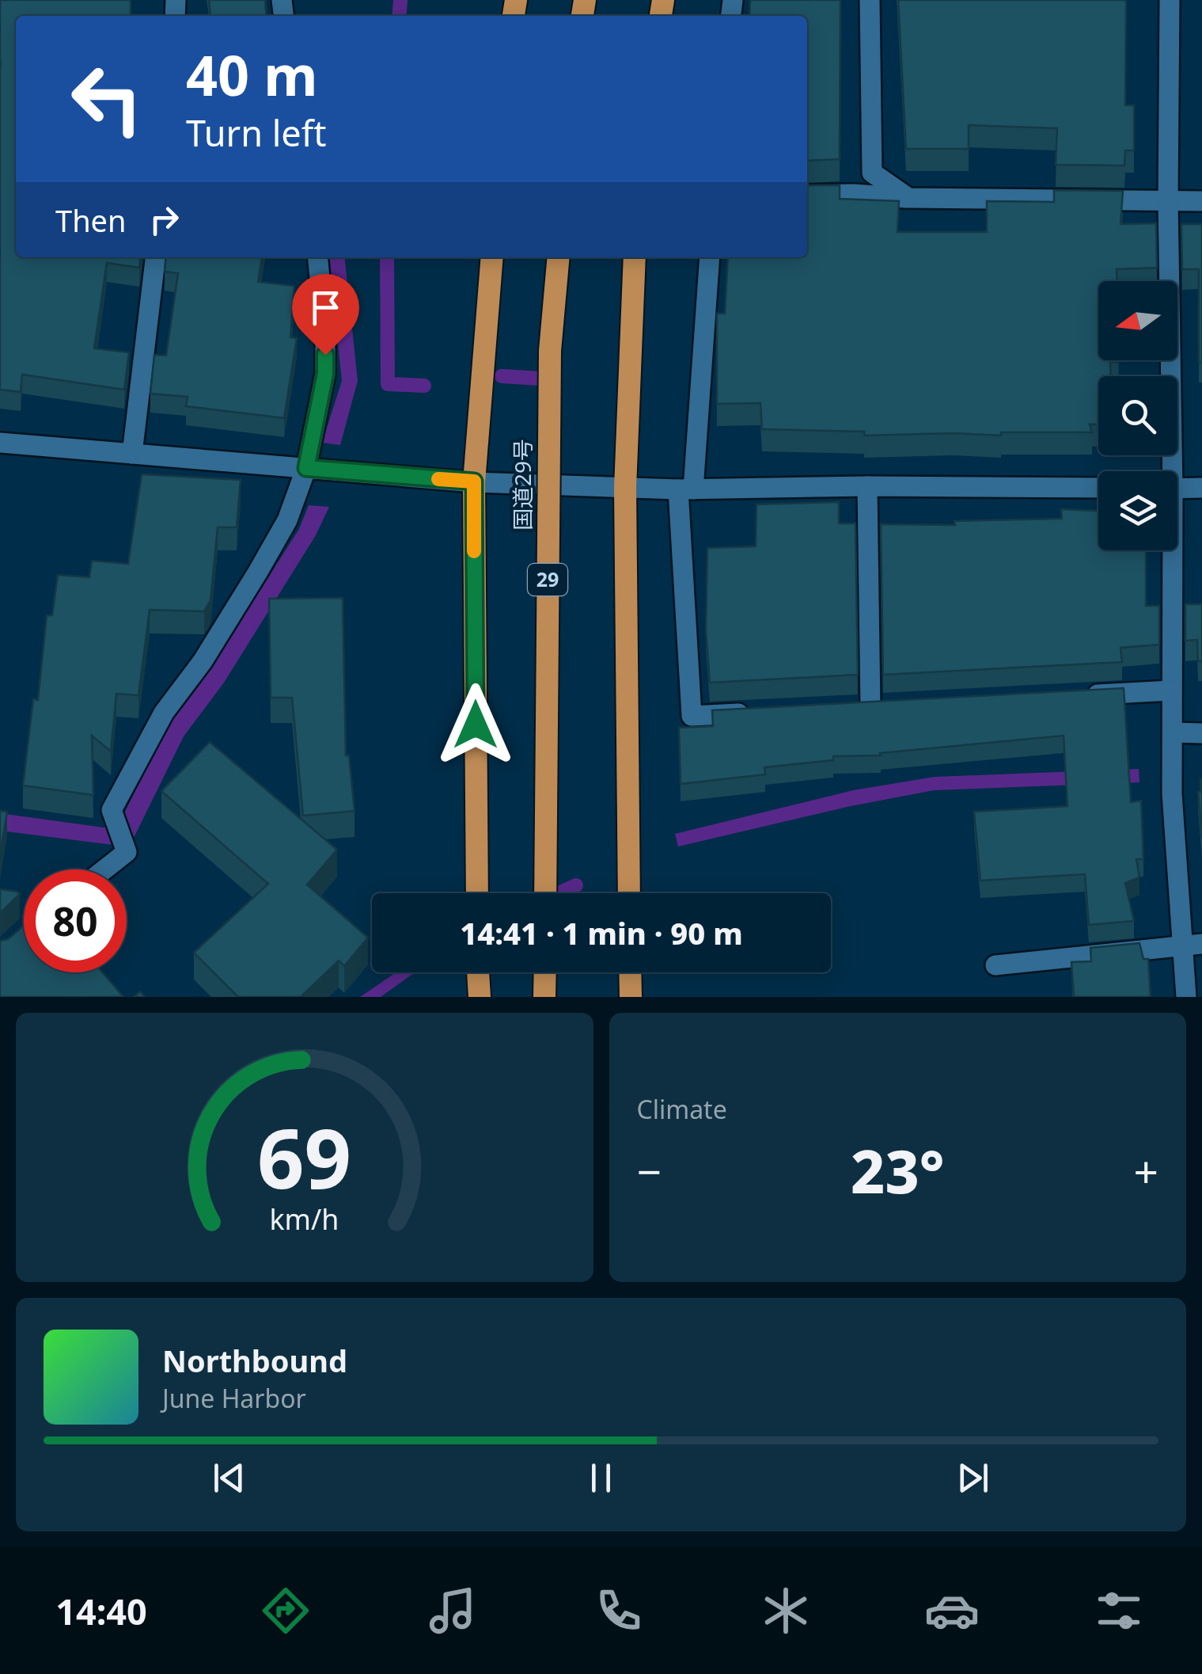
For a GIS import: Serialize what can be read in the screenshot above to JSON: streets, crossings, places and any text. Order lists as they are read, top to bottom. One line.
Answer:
{"streets":{"highway":["国道29号","29"]},"north":"left","page":{"turn":["40 m","Turn left"],"then":"Then","limit":"80","trip":"14:41 · 1 min · 90 m","tile":"Climate","heat":["−","23°","+"],"song":["Northbound","June Harbor"],"tabs":"14:40","gauge":["69","km/h"]}}
